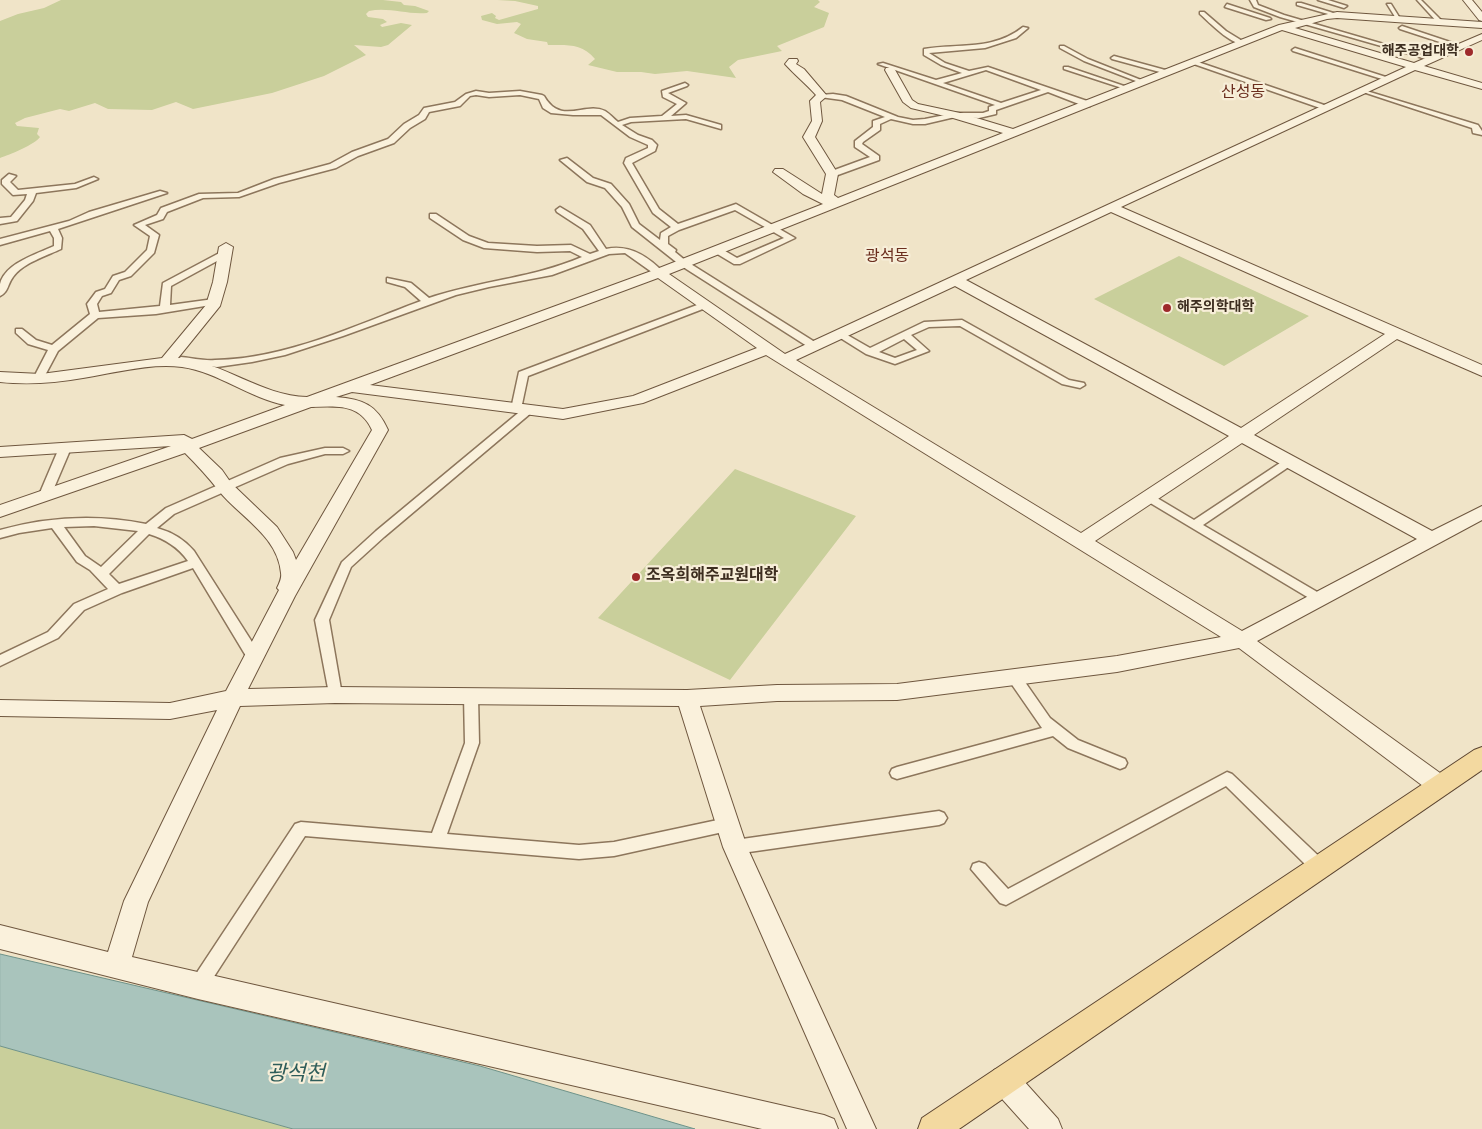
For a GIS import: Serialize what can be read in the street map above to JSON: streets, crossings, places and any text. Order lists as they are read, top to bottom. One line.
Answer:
{"districts":["산성동","광석동"],"water":["광석천"],"places":["해주공업대학","해주의학대학","조옥희해주교원대학"]}
